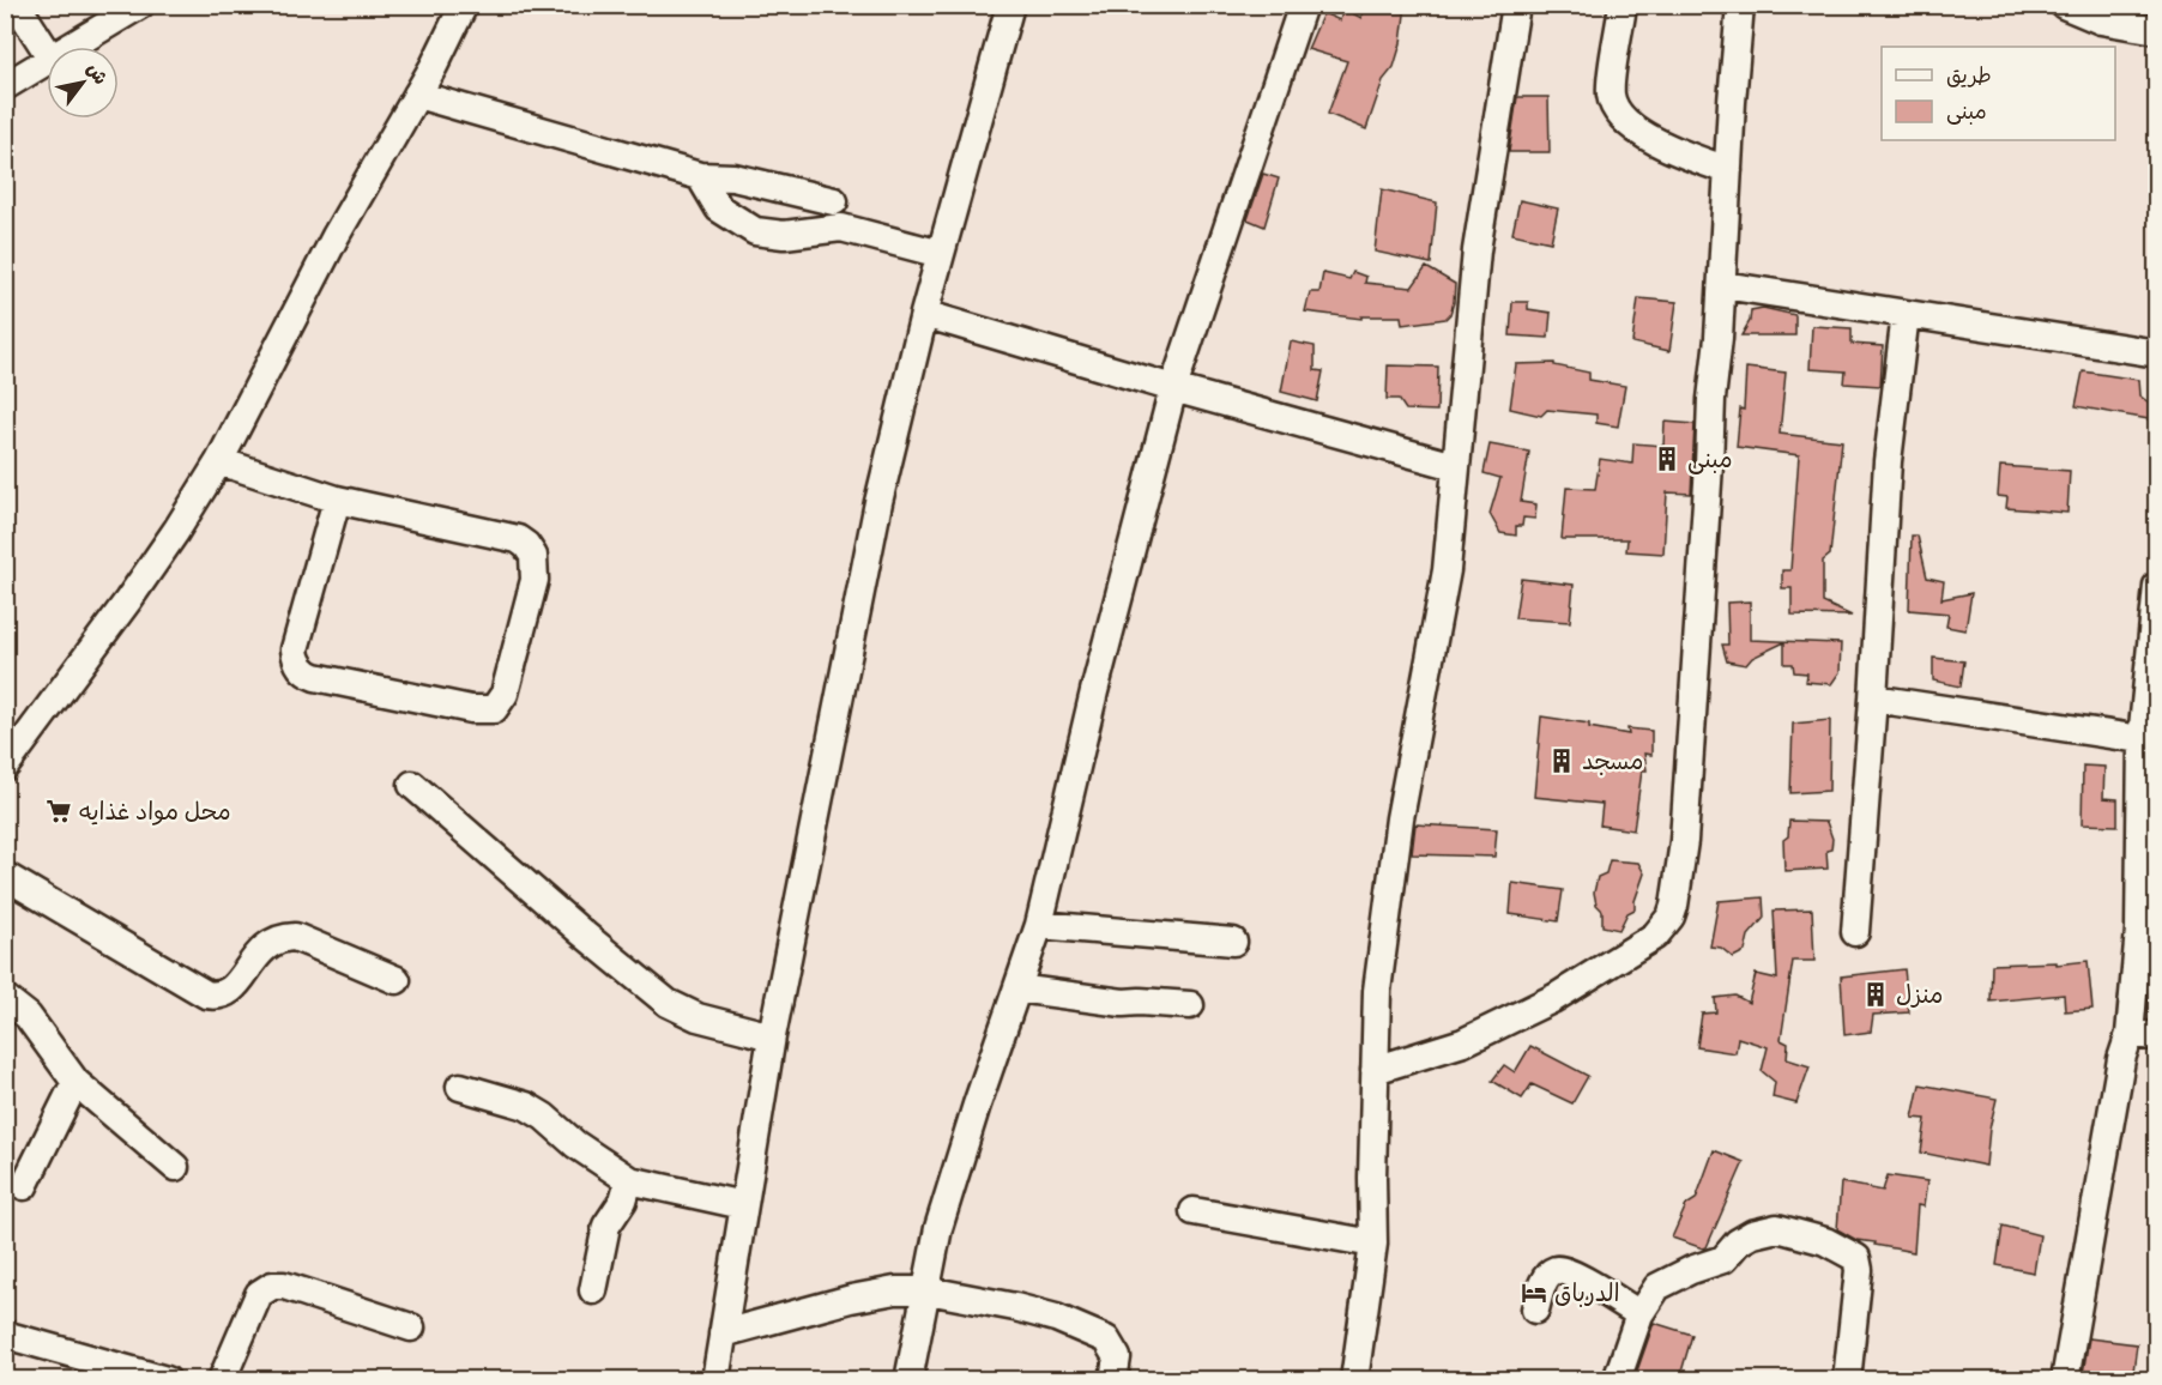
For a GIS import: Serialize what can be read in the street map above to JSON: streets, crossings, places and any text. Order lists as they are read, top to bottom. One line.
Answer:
{"places":{"building":["مبنى","مسجد","منزل"],"supermarket":["محل مواد غذايه"],"hotel":["الدرباق"]},"legend":["طريق","مبنى"],"north":"top right"}
